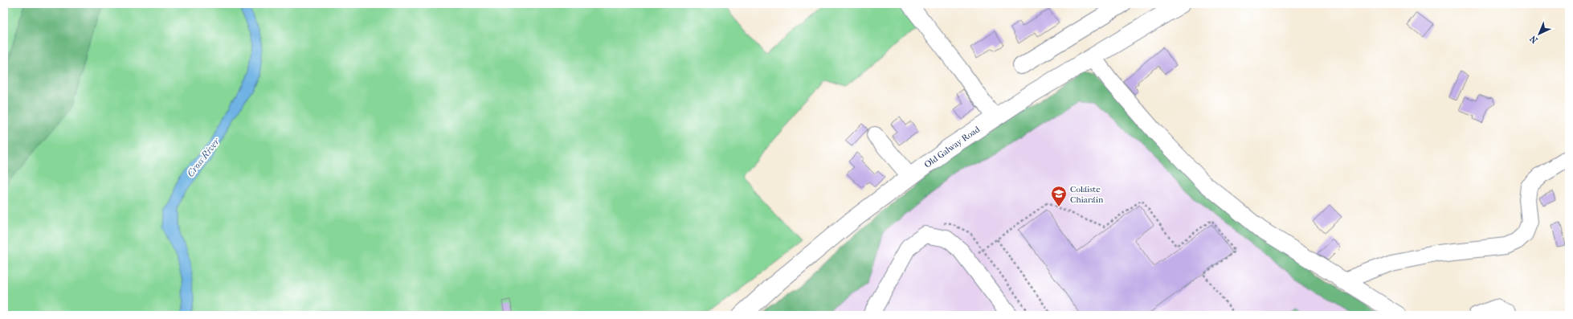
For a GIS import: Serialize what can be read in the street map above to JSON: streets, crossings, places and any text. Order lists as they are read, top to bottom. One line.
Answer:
{"streets":{"main road":["Old Galway Road"]},"water":["Cross River"],"places":{"school or university":["Coláiste Chiaráin"]},"north":"bottom left"}
